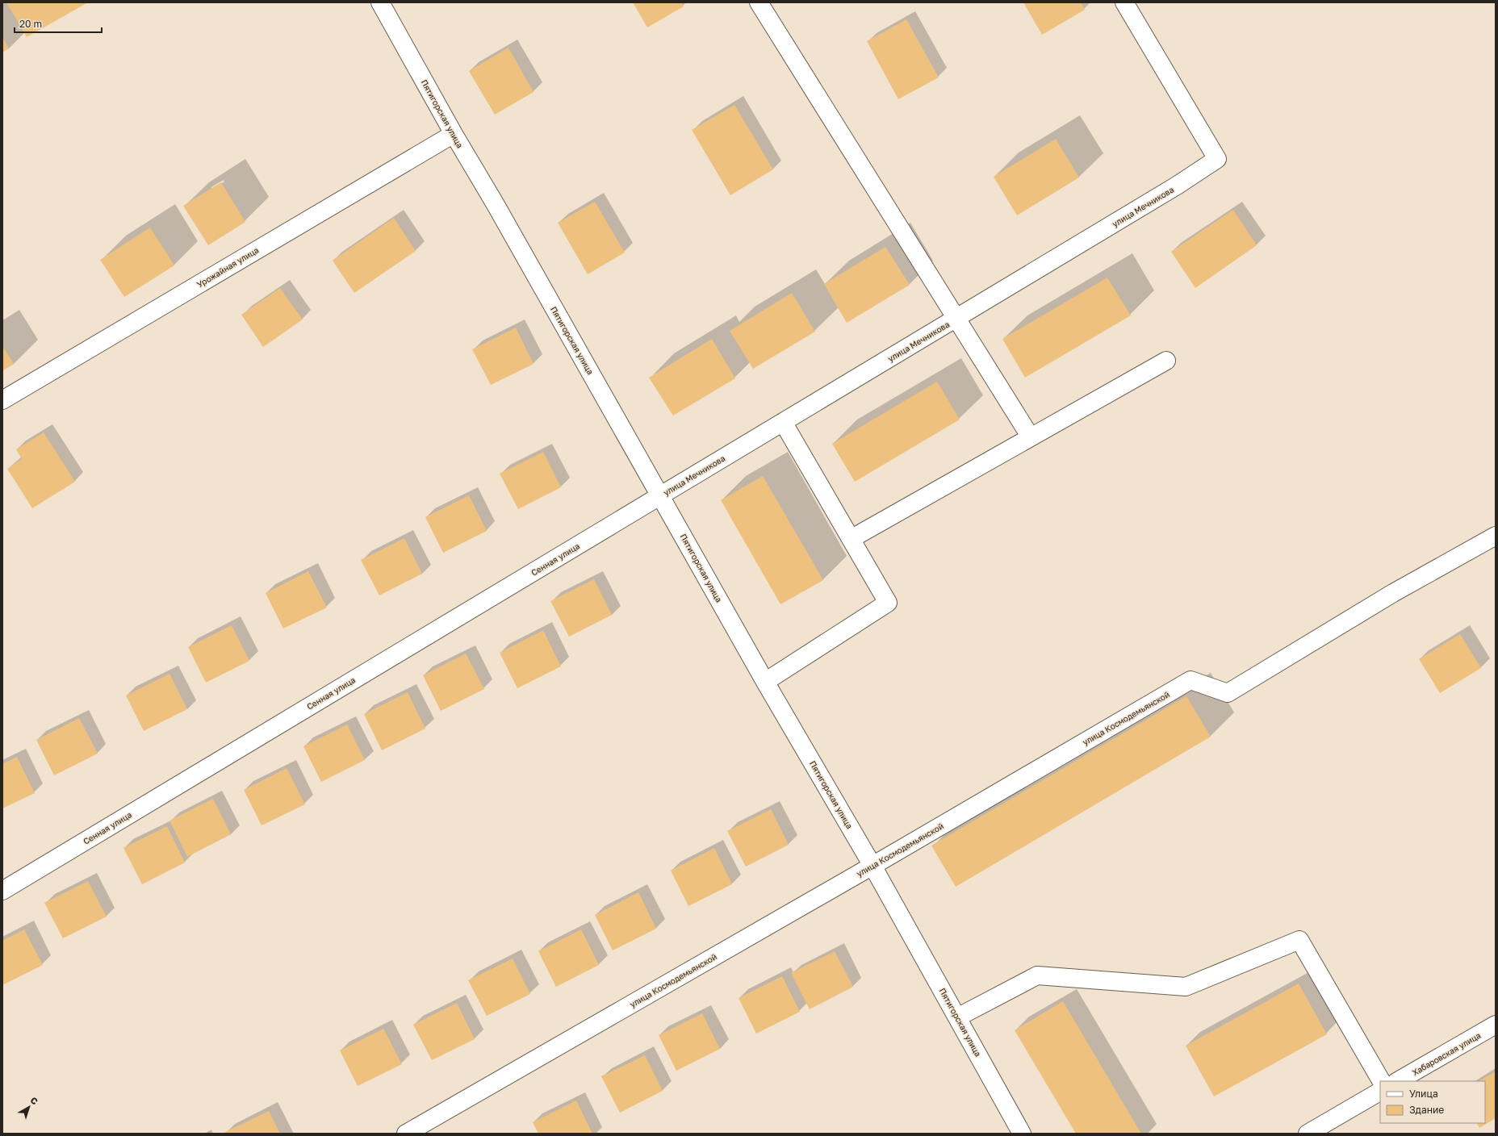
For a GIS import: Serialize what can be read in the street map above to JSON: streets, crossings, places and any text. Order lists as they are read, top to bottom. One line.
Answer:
{"streets":{"street":["Пятигорская улица","улица Мечникова","Урожайная улица","Сенная улица","улица Космодемьянской","Хабаровская улица"]},"crossings":[["Пятигорская улица","улица Мечникова"],["Пятигорская улица","Урожайная улица"],["Пятигорская улица","Сенная улица"],["Пятигорская улица","улица Космодемьянской"],["улица Мечникова","Сенная улица"]],"legend":["Улица","Здание"],"scale_bar":"20 m","north":"top right"}
